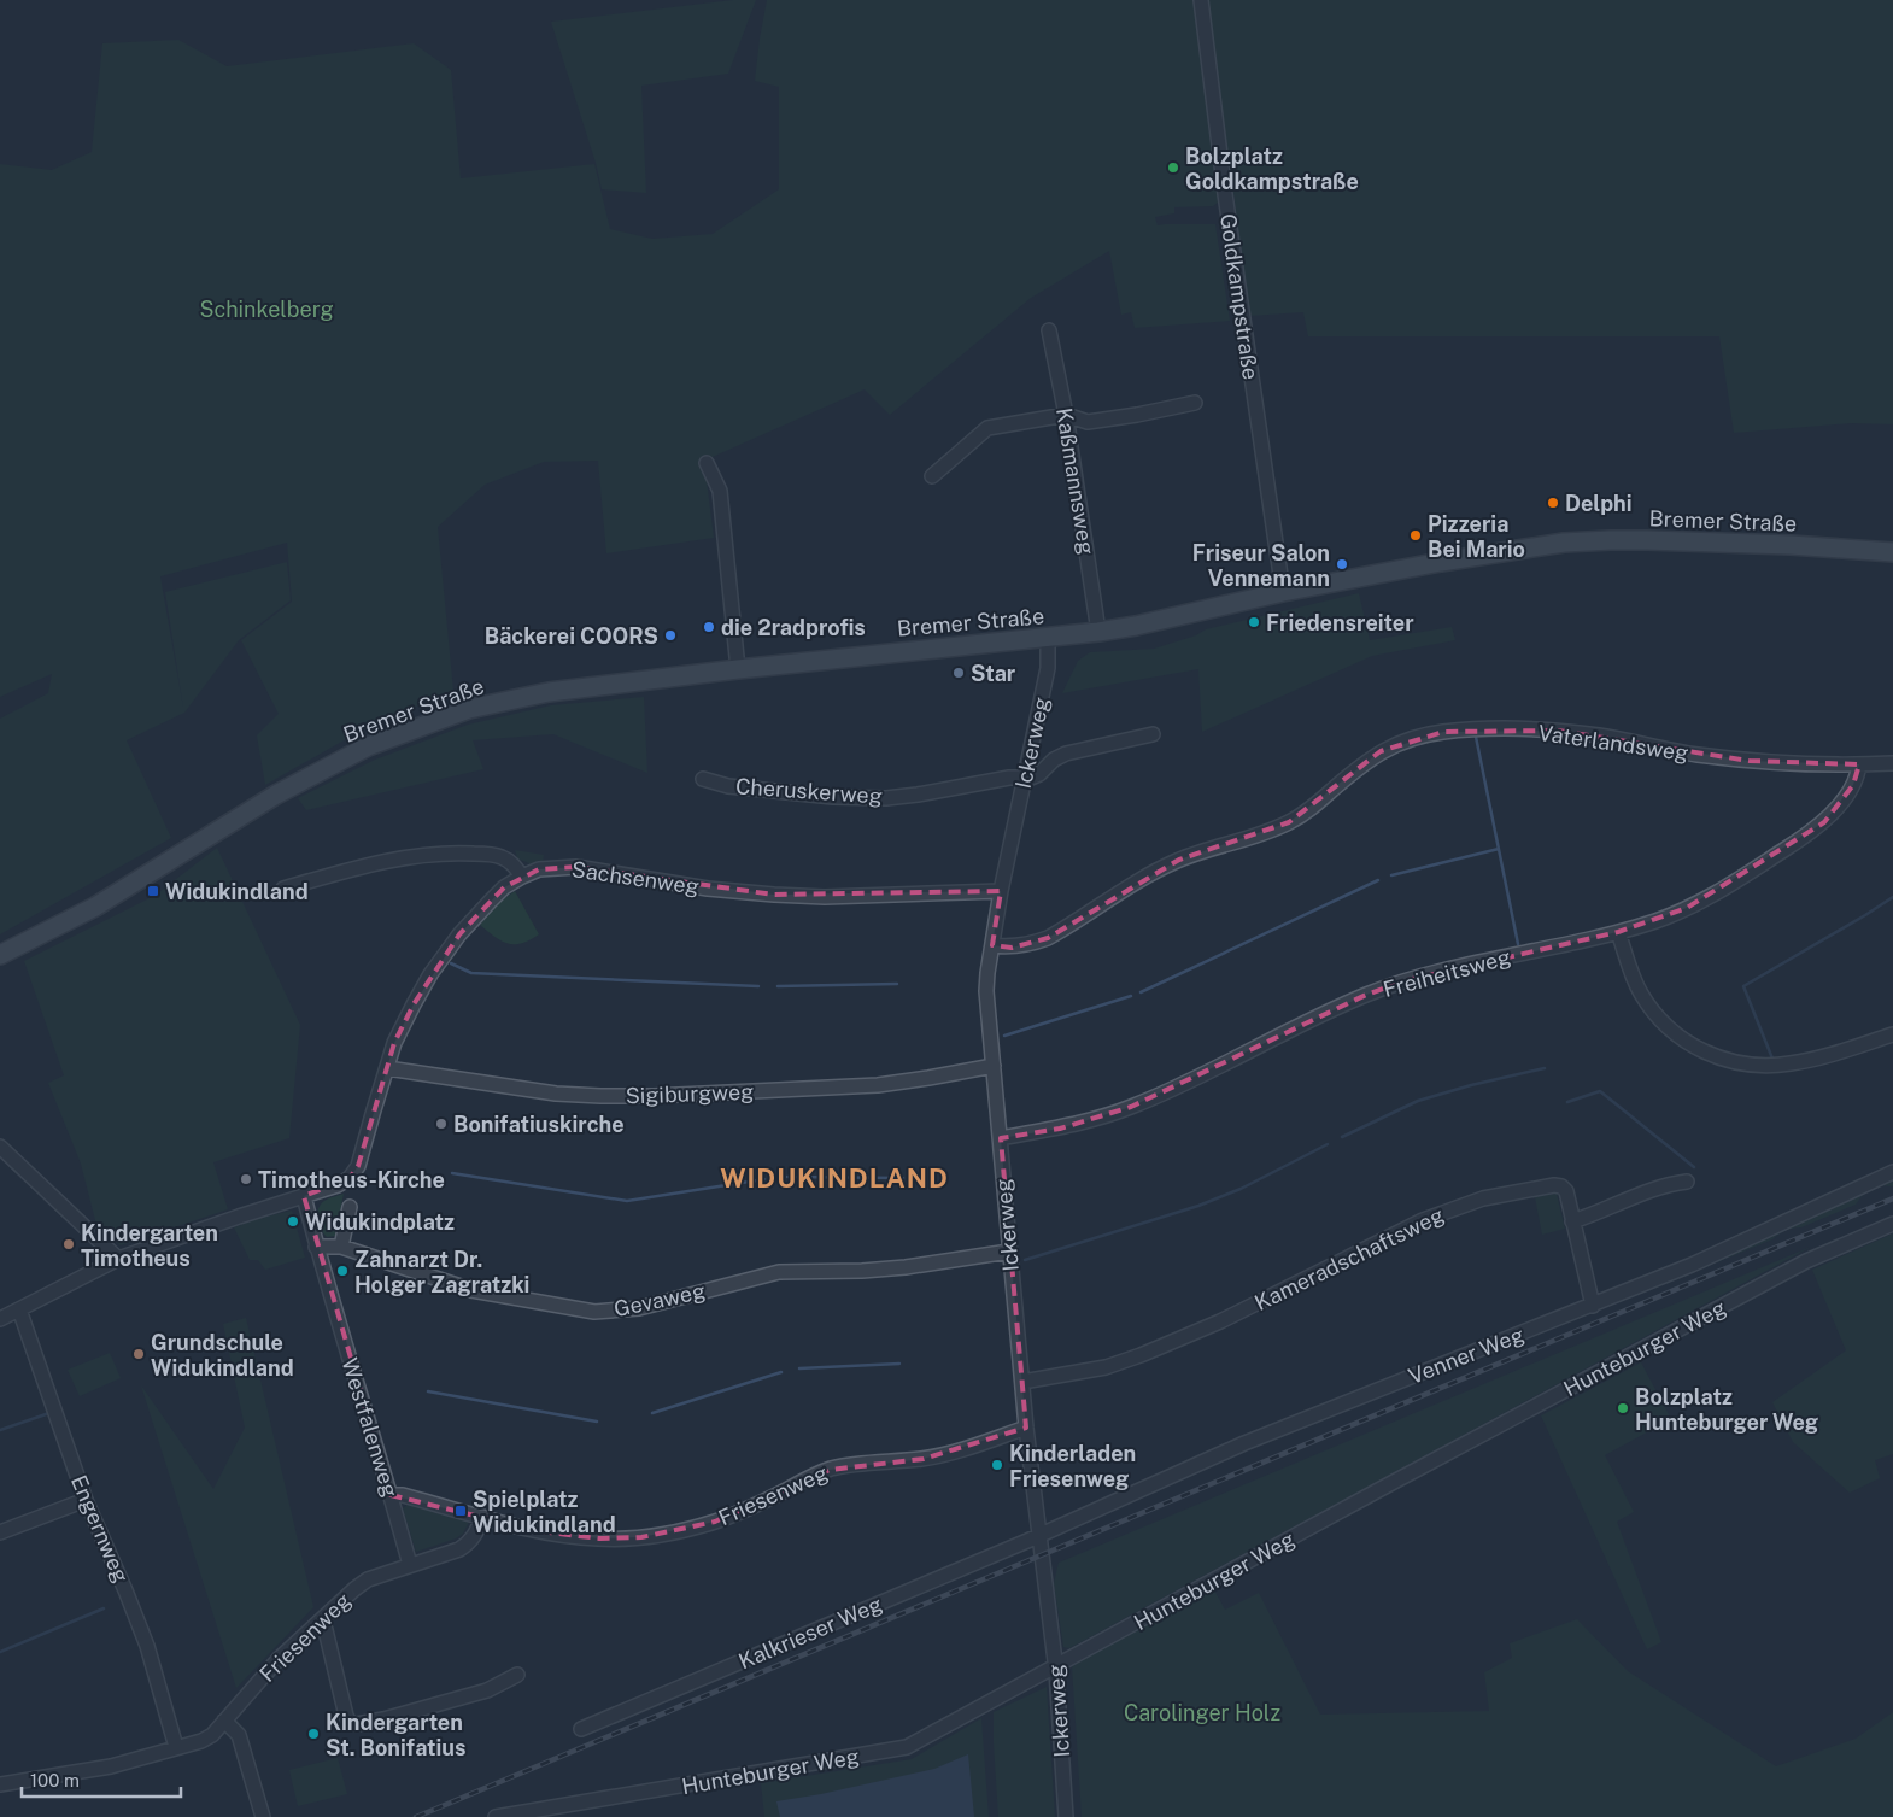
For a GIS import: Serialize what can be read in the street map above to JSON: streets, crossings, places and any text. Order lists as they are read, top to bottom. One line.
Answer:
{"streets":{"main road":["Bremer Straße"],"street":["Goldkampstraße","Kaßmannsweg","Ickerweg","Vaterlandsweg","Cheruskerweg","Sachsenweg","Freiheitsweg","Sigiburgweg","Kameradschaftsweg","Gevaweg","Hunteburger Weg","Venner Weg","Westfalenweg","Friesenweg","Engernweg","Kalkrieser Weg"]},"crossings":[["Goldkampstraße","Bremer Straße"],["Kaßmannsweg","Bremer Straße"],["Bremer Straße","Ickerweg"],["Ickerweg","Vaterlandsweg"],["Ickerweg","Cheruskerweg"],["Ickerweg","Sachsenweg"],["Ickerweg","Freiheitsweg"],["Ickerweg","Sigiburgweg"],["Ickerweg","Kameradschaftsweg"],["Ickerweg","Gevaweg"],["Ickerweg","Hunteburger Weg"],["Ickerweg","Venner Weg"],["Ickerweg","Friesenweg"],["Ickerweg","Kalkrieser Weg"],["Vaterlandsweg","Freiheitsweg"],["Sachsenweg","Sigiburgweg"],["Kameradschaftsweg","Venner Weg"],["Gevaweg","Westfalenweg"],["Venner Weg","Kalkrieser Weg"],["Westfalenweg","Friesenweg"],["Friesenweg","Engernweg"]],"districts":["WIDUKINDLAND"],"parks":["Schinkelberg","Carolinger Holz"],"places":{"other":["Bolzplatz Goldkampstraße","Delphi","Pizzeria Bei Mario","Friseur Salon Vennemann","Friedensreiter","die 2radprofis","Bäckerei COORS","Star","Bonifatiuskirche","Timotheus-Kirche","Widukindplatz","Kindergarten Timotheus","Zahnarzt Dr. Holger Zagratzki","Grundschule Widukindland","Bolzplatz Hunteburger Weg","Kinderladen Friesenweg","Kindergarten St. Bonifatius"],"transit":["Widukindland","Spielplatz Widukindland"]},"scale_bar":"100 m"}
